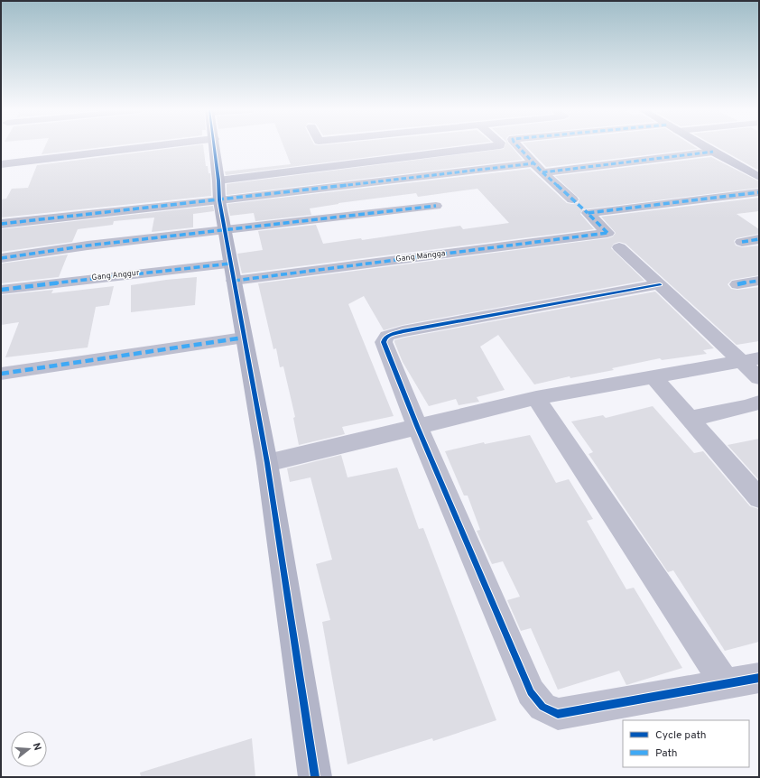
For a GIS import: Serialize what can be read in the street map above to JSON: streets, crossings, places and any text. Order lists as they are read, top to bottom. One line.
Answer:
{"streets":{"street":["Gang Mangga","Gang Anggur"]},"crossings":[["Gang Mangga","Gang Anggur"]],"legend":["Cycle path","Path"],"north":"right"}
